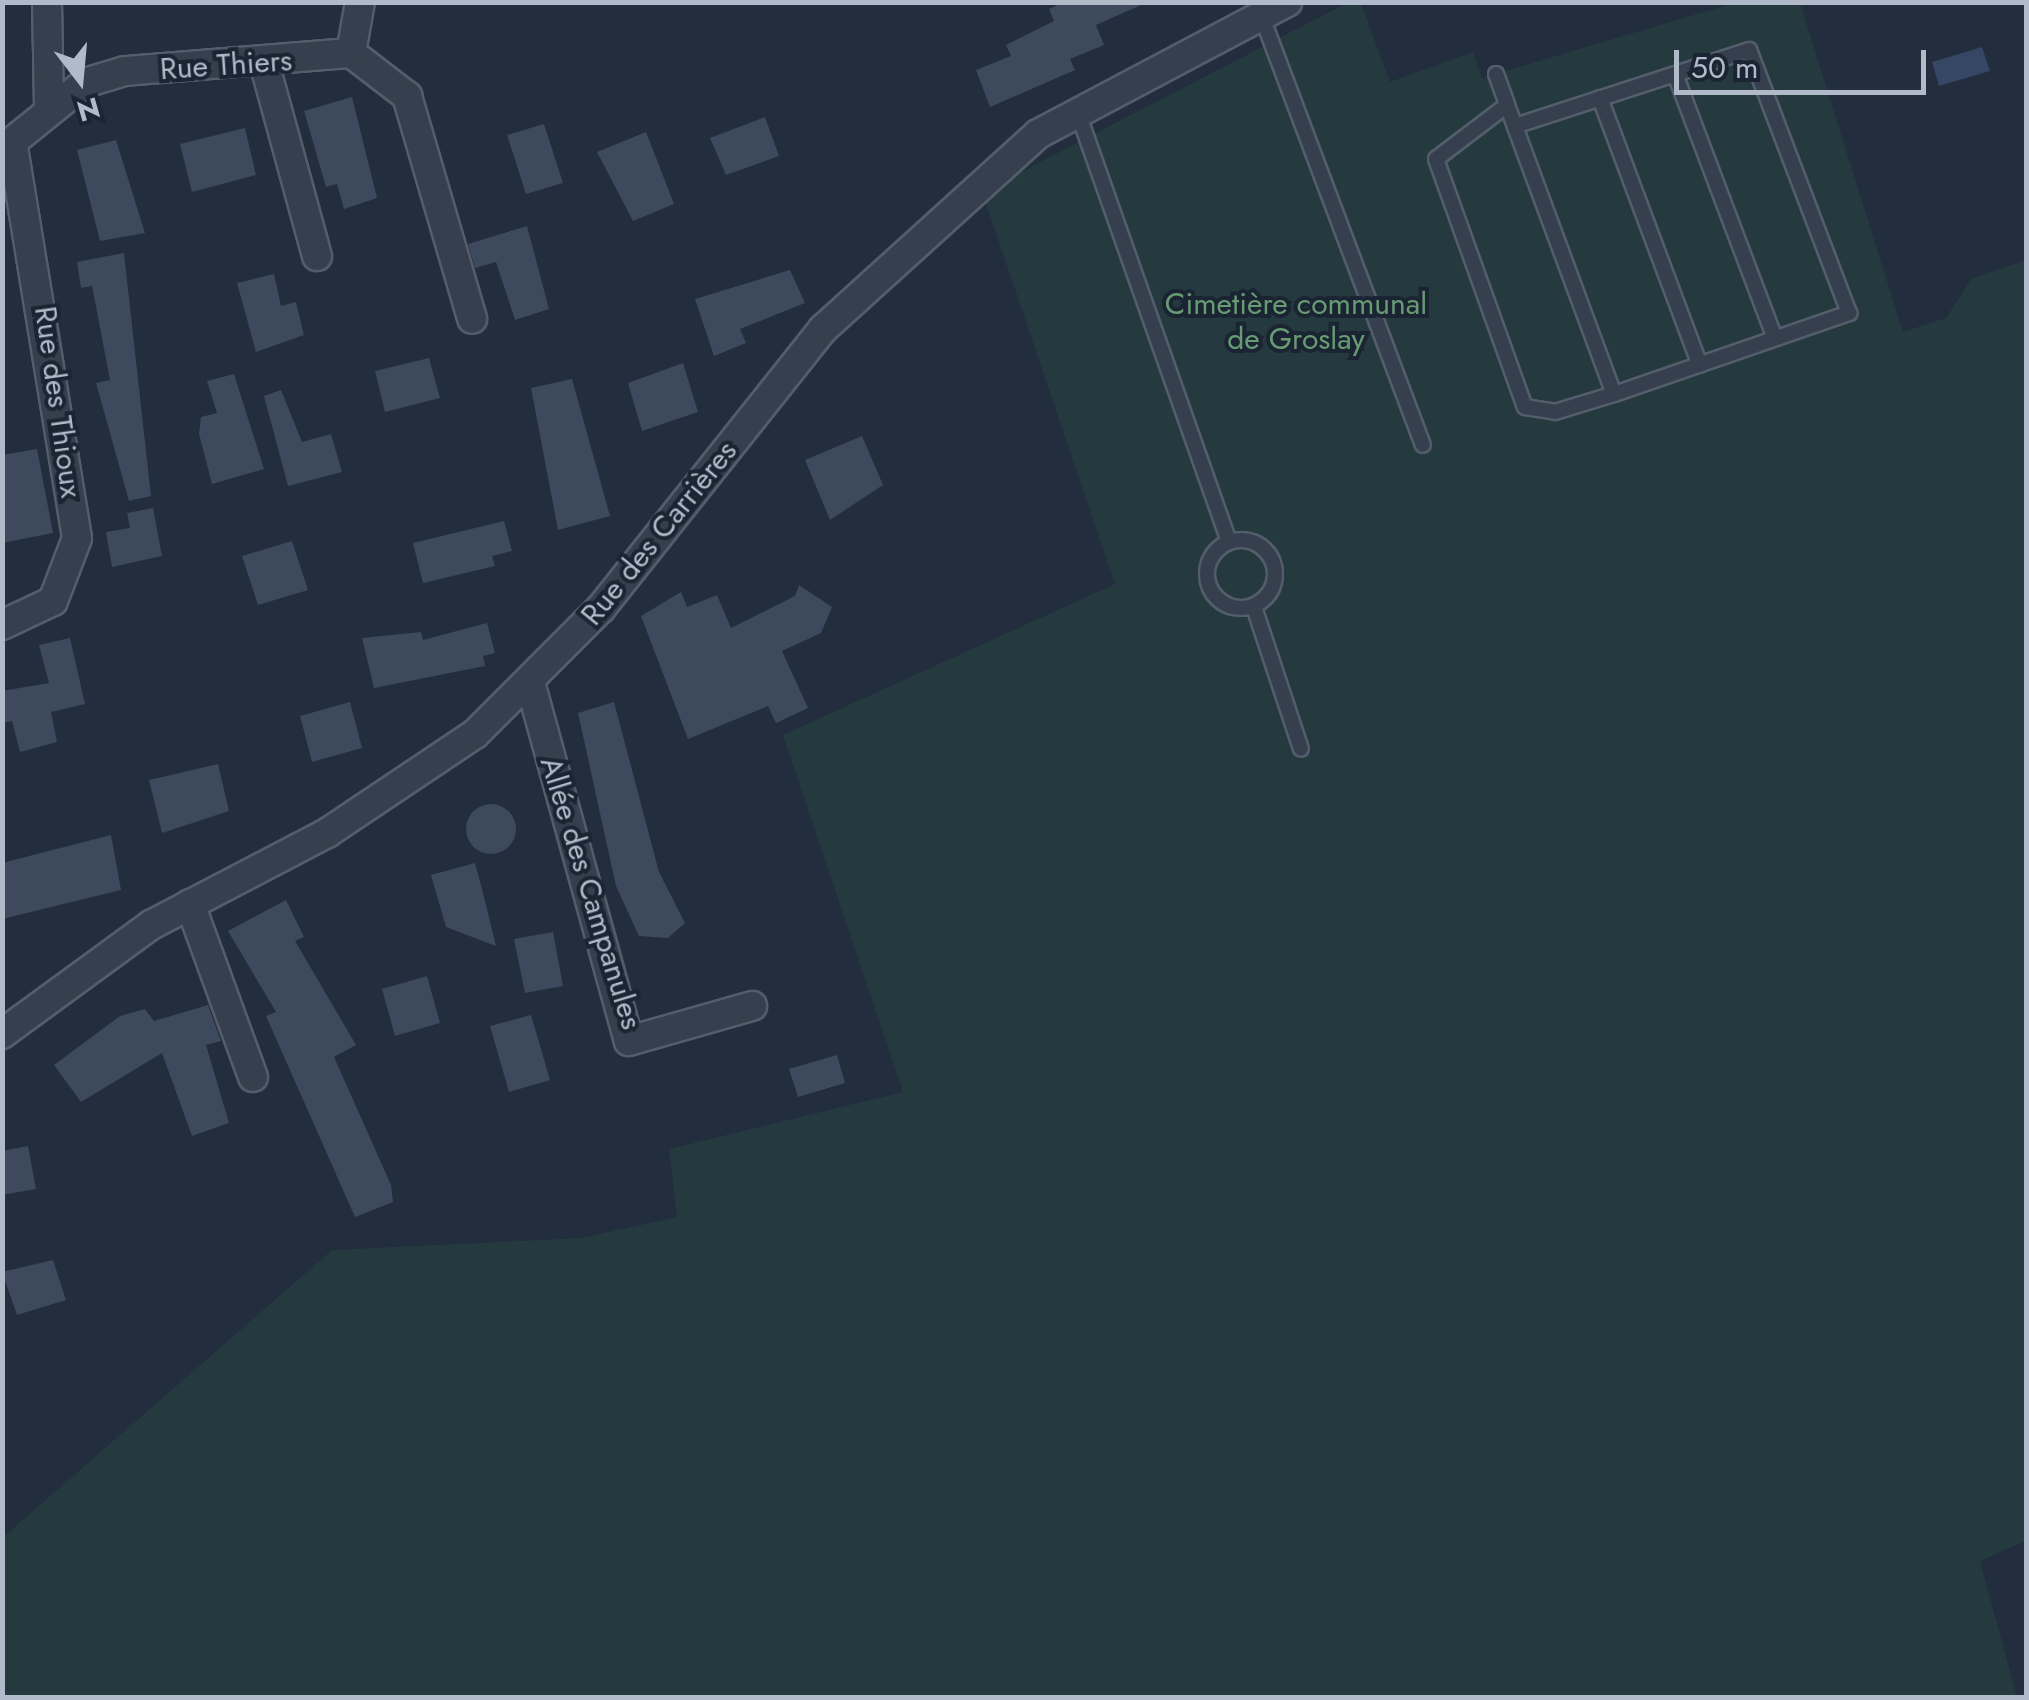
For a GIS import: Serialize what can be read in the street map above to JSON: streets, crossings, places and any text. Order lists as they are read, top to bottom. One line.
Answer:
{"streets":{"street":["Rue Thiers","Rue des Thioux","Rue des Carrières","Allée des Campanules"]},"crossings":[["Rue Thiers","Rue des Thioux"],["Rue des Carrières","Allée des Campanules"]],"parks":["Cimetière communal de Groslay"],"scale_bar":"50 m","north":"bottom"}
